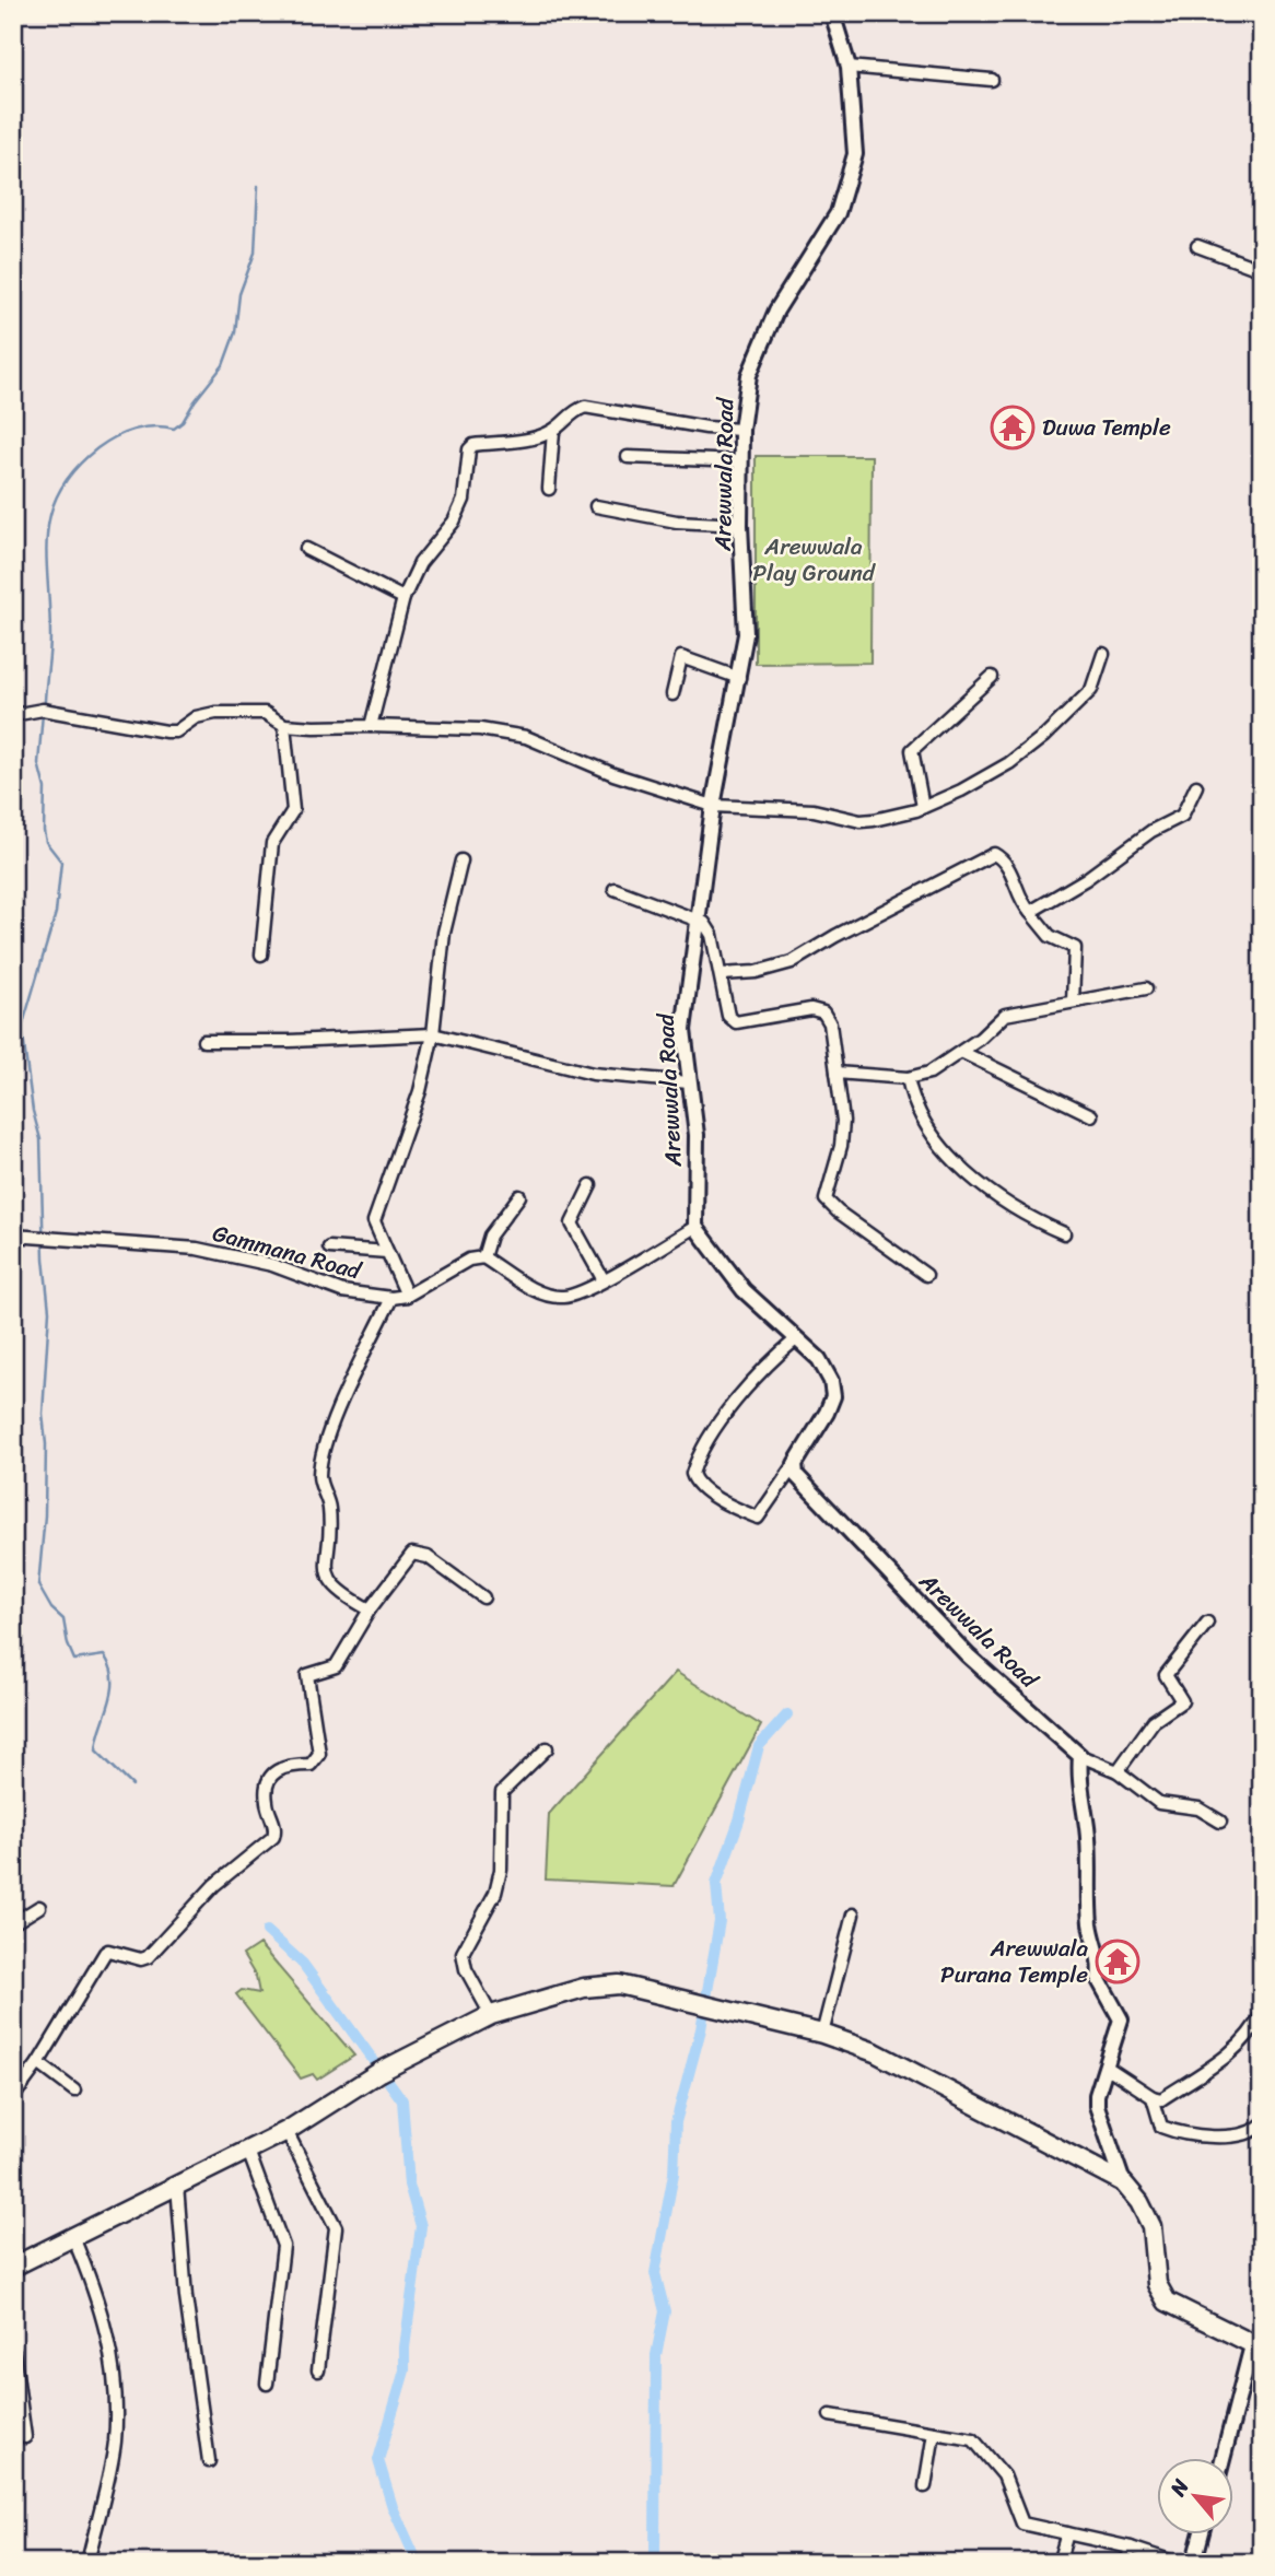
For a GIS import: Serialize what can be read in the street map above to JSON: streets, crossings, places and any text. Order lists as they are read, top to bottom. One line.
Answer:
{"streets":{"street":["Arewwala Road","Gammana Road"]},"parks":["Arewwala Play Ground"],"places":{"temple":["Duwa Temple","Arewwala Purana Temple"]},"north":"top left"}
